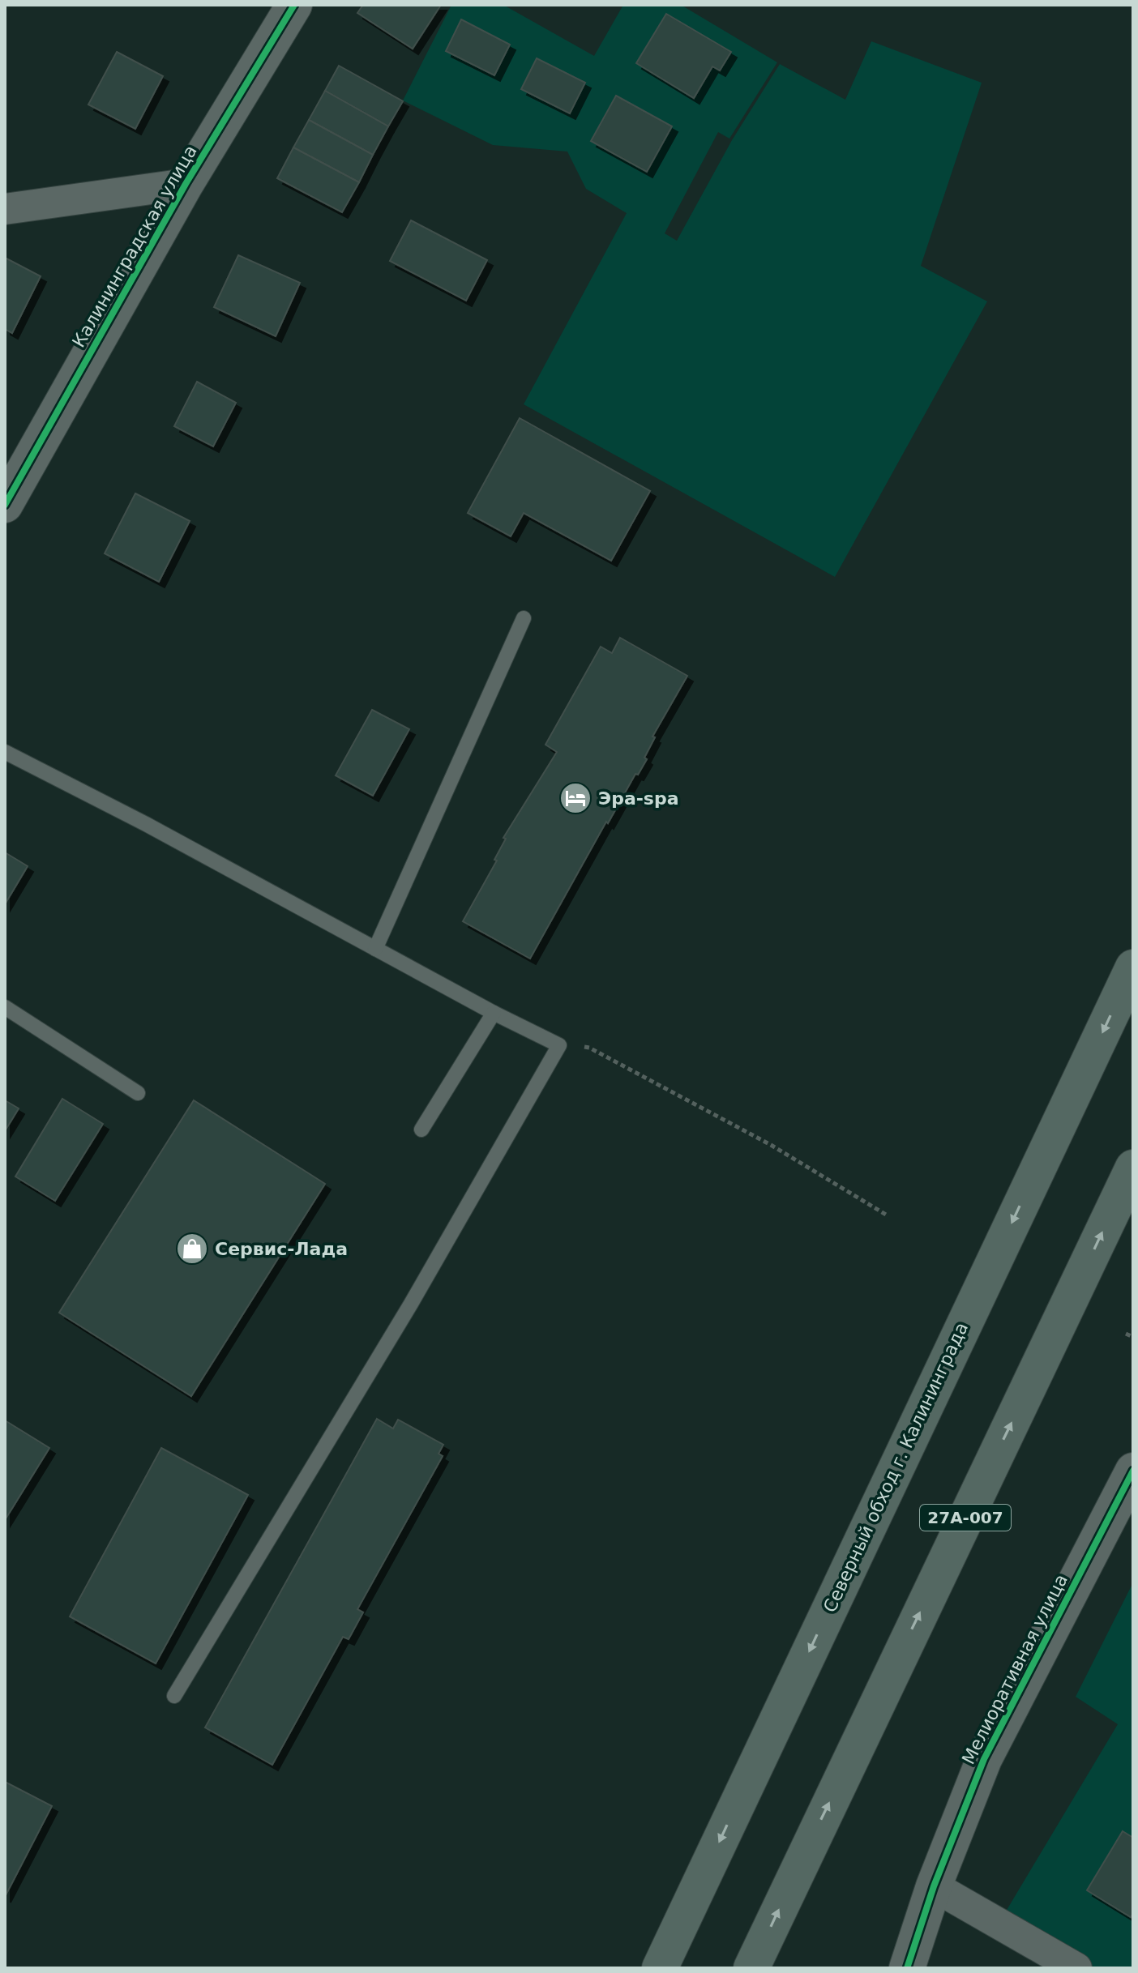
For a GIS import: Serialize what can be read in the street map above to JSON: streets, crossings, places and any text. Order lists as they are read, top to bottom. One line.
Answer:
{"streets":{"highway":["Северный обход г. Калининграда","27А-007"],"street":["Калининградская улица","Мелиоративная улица"]},"places":{"hotel":["Эра-spa"],"shop":["Сервис-Лада"]}}
